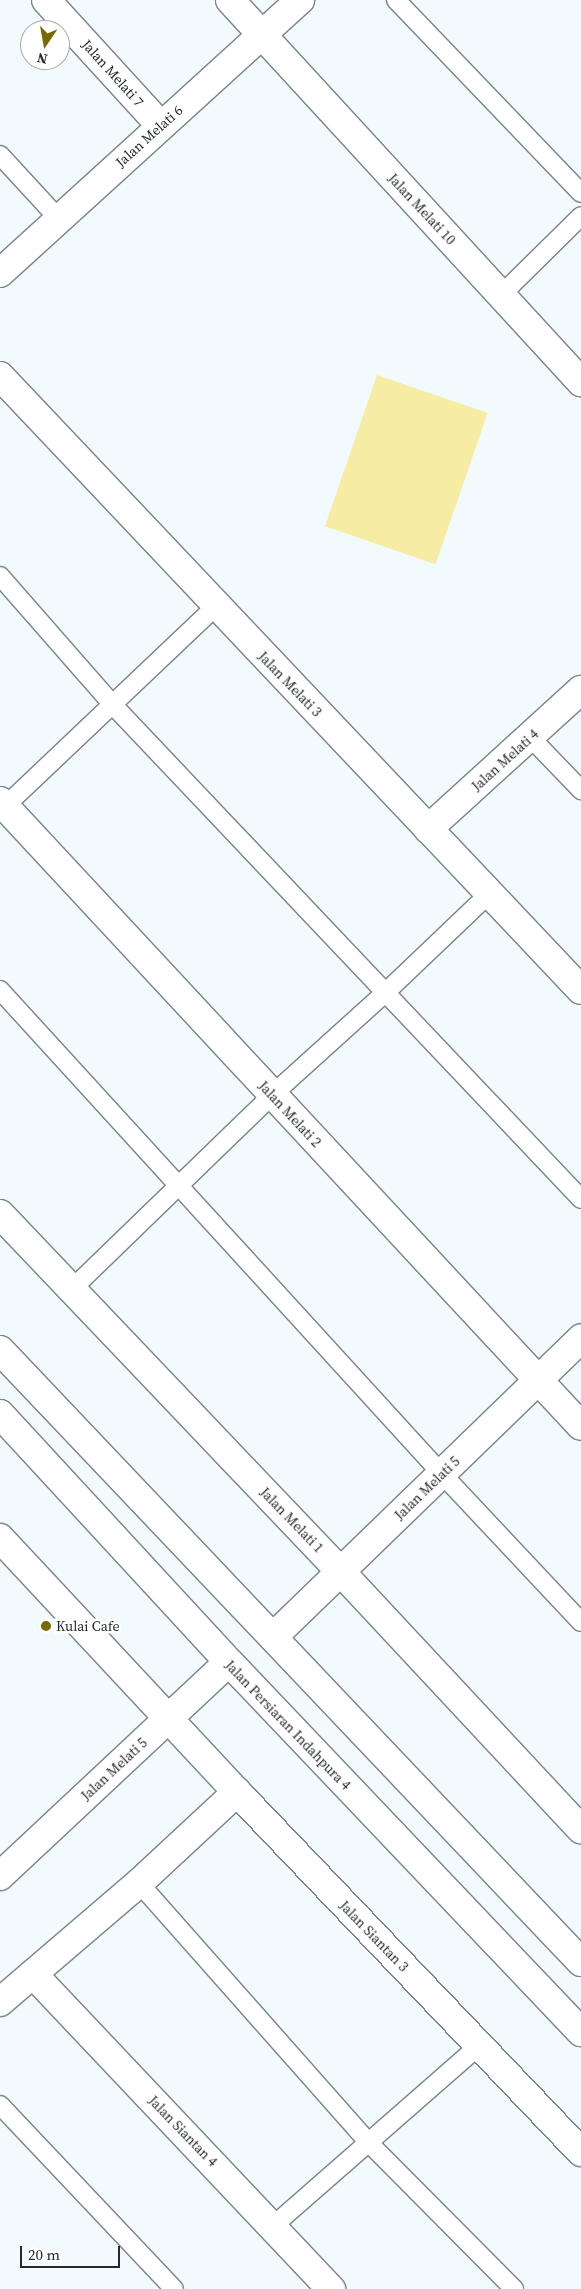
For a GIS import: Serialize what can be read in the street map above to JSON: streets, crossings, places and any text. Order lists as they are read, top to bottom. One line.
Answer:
{"streets":{"street":["Jalan Melati 7","Jalan Melati 6","Jalan Melati 10","Jalan Melati 3","Jalan Melati 4","Jalan Melati 2","Jalan Melati 5","Jalan Melati 1","Jalan Persiaran Indahpura 4","Jalan Siantan 3","Jalan Siantan 4"]},"crossings":[["Jalan Melati 7","Jalan Melati 6"],["Jalan Melati 6","Jalan Melati 10"],["Jalan Melati 3","Jalan Melati 4"],["Jalan Melati 2","Jalan Melati 5"],["Jalan Melati 5","Jalan Melati 1"],["Jalan Melati 5","Jalan Persiaran Indahpura 4"],["Jalan Melati 5","Jalan Siantan 3"]],"places":["Kulai Cafe"],"scale_bar":"20 m","north":"bottom"}
